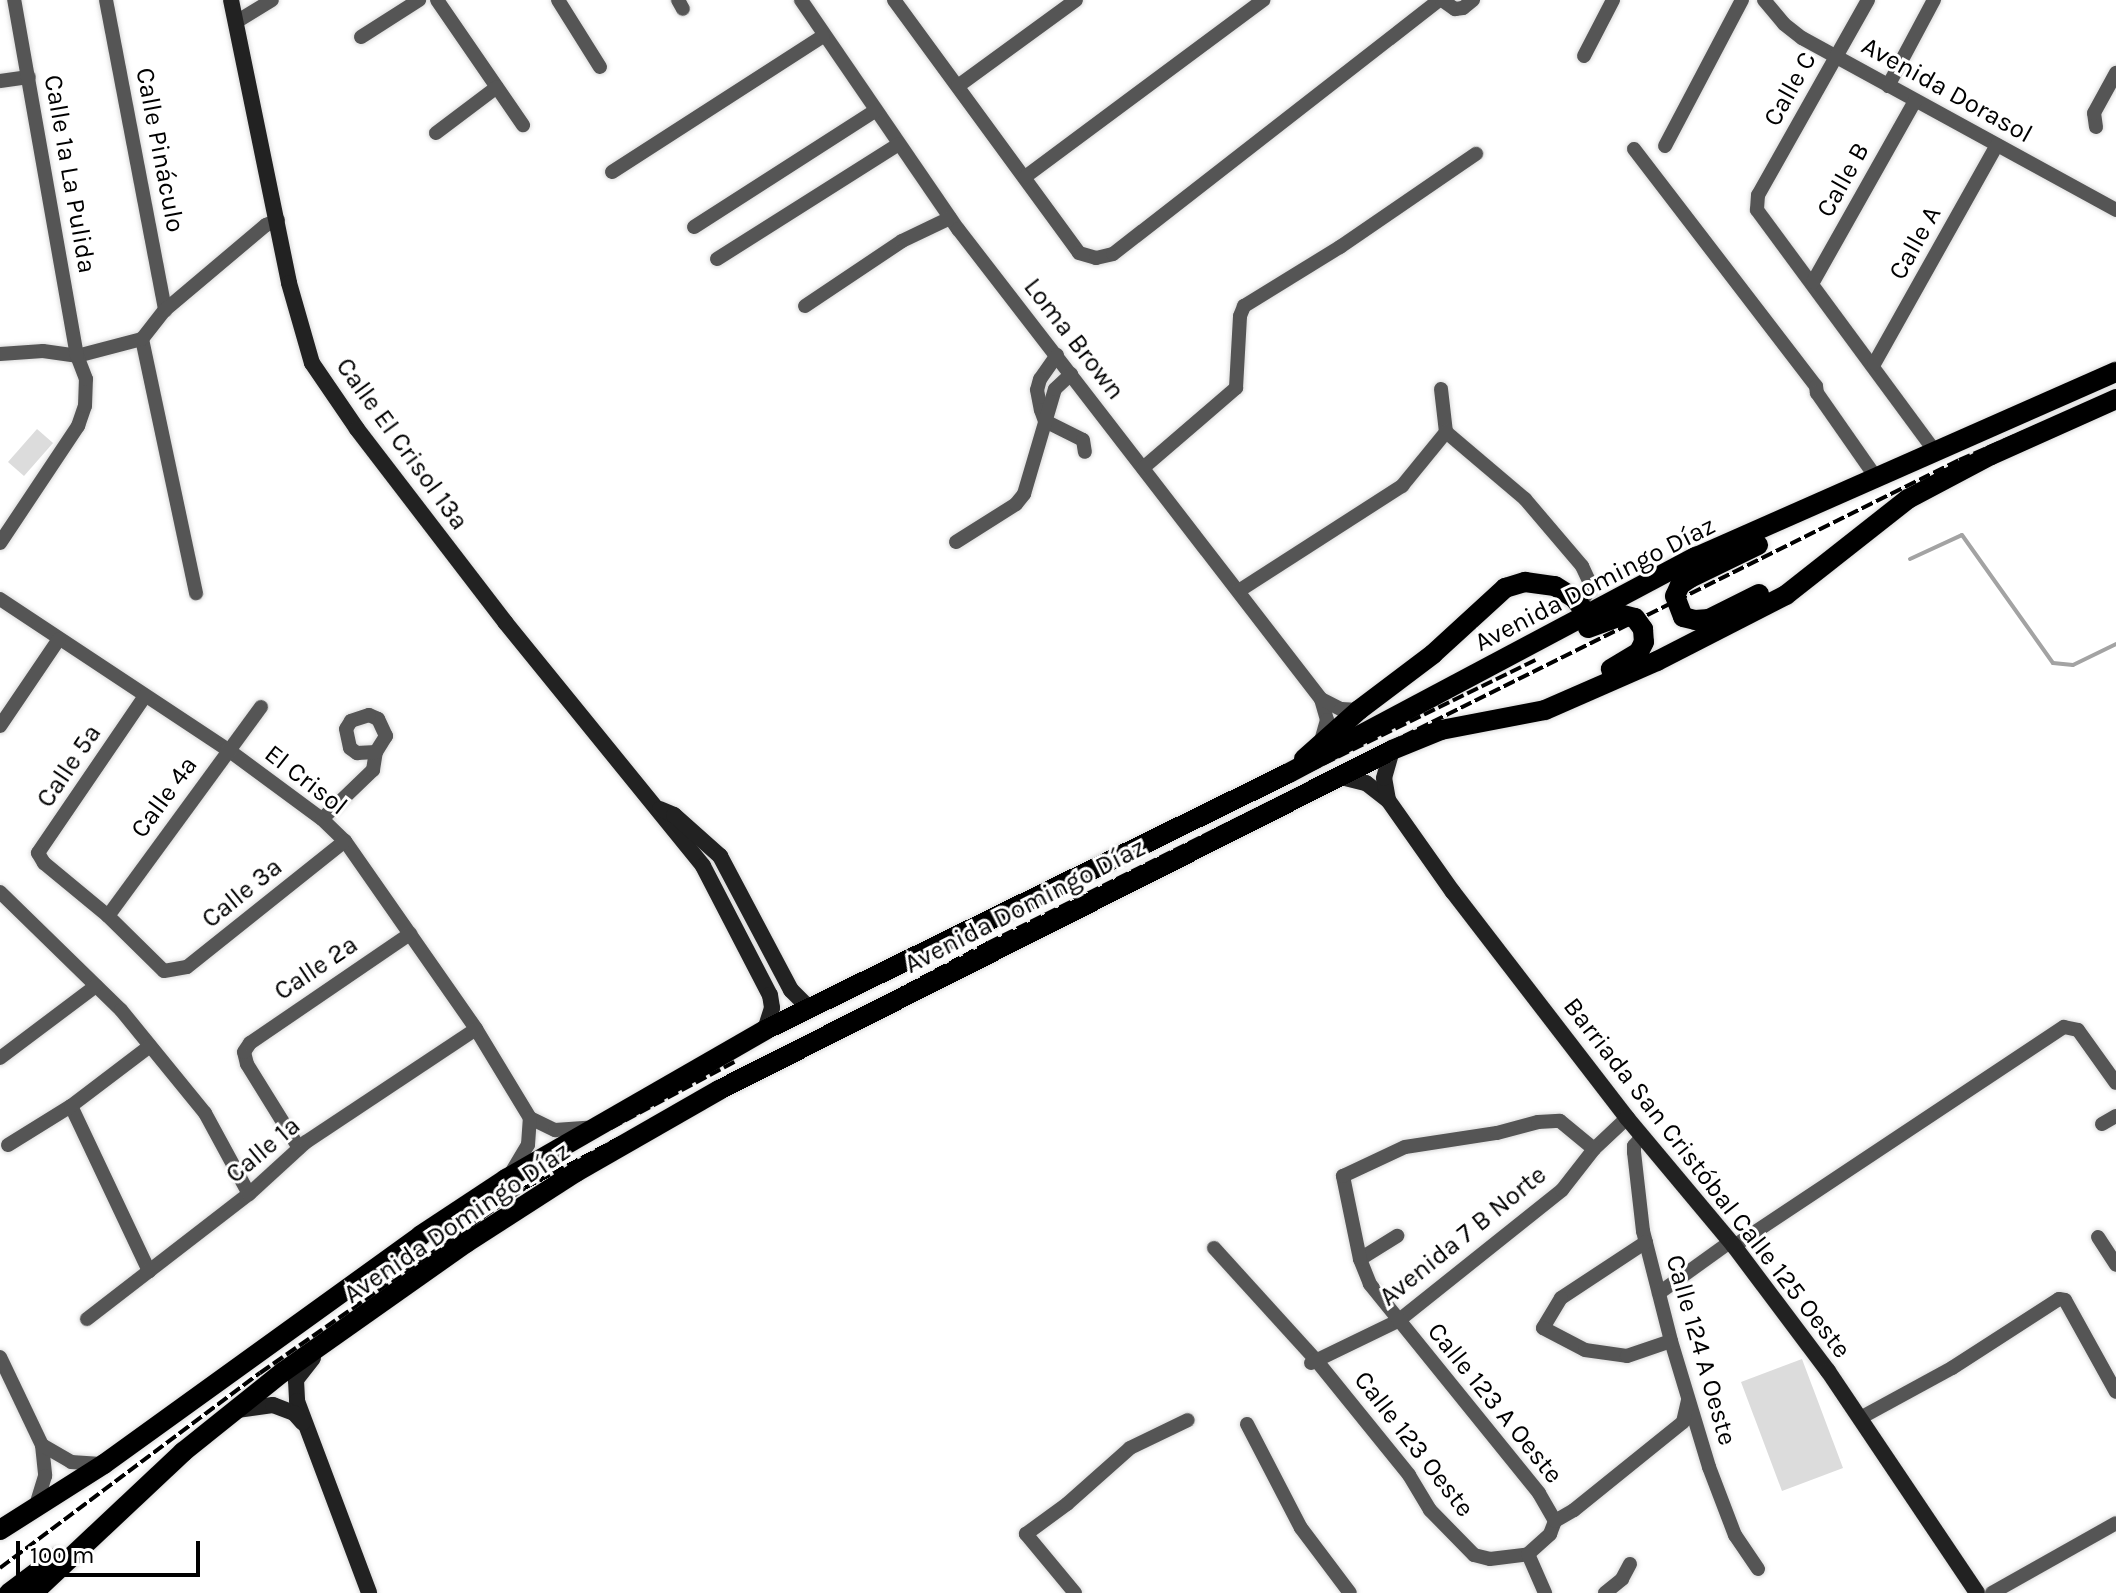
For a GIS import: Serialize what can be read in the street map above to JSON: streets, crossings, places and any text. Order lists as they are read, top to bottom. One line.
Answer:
{"streets":{"main road":["Avenida Domingo Díaz"],"street":["Calle C","Avenida Dorasol","Calle Pináculo","Calle 1a La Pulida","Calle B","Calle A","Loma Brown","Calle El Crisol 13a","Calle 5a","El Crisol","Calle 4a","Calle 3a","Calle 2a","Calle 1a","Barriada San Cristóbal Calle 125 Oeste","Avenida 7 B Norte","Calle 124 A Oeste","Calle 123 A Oeste","Calle 123 Oeste"]},"crossings":[["Calle C","Avenida Dorasol"],["Calle C","Calle B"],["Avenida Dorasol","Calle B"],["Avenida Dorasol","Calle A"],["Calle El Crisol 13a","Avenida Domingo Díaz"],["Avenida Domingo Díaz","Barriada San Cristóbal Calle 125 Oeste"],["Calle 5a","El Crisol"],["Calle 5a","Calle 4a"],["Calle 5a","Calle 3a"],["El Crisol","Calle 4a"],["El Crisol","Calle 3a"],["El Crisol","Calle 2a"],["El Crisol","Calle 1a"],["Calle 4a","Calle 3a"],["Calle 2a","Calle 1a"],["Barriada San Cristóbal Calle 125 Oeste","Avenida 7 B Norte"],["Barriada San Cristóbal Calle 125 Oeste","Calle 124 A Oeste"],["Avenida 7 B Norte","Calle 123 A Oeste"],["Avenida 7 B Norte","Calle 123 Oeste"],["Calle 123 A Oeste","Calle 123 Oeste"]],"scale_bar":"100 m"}
